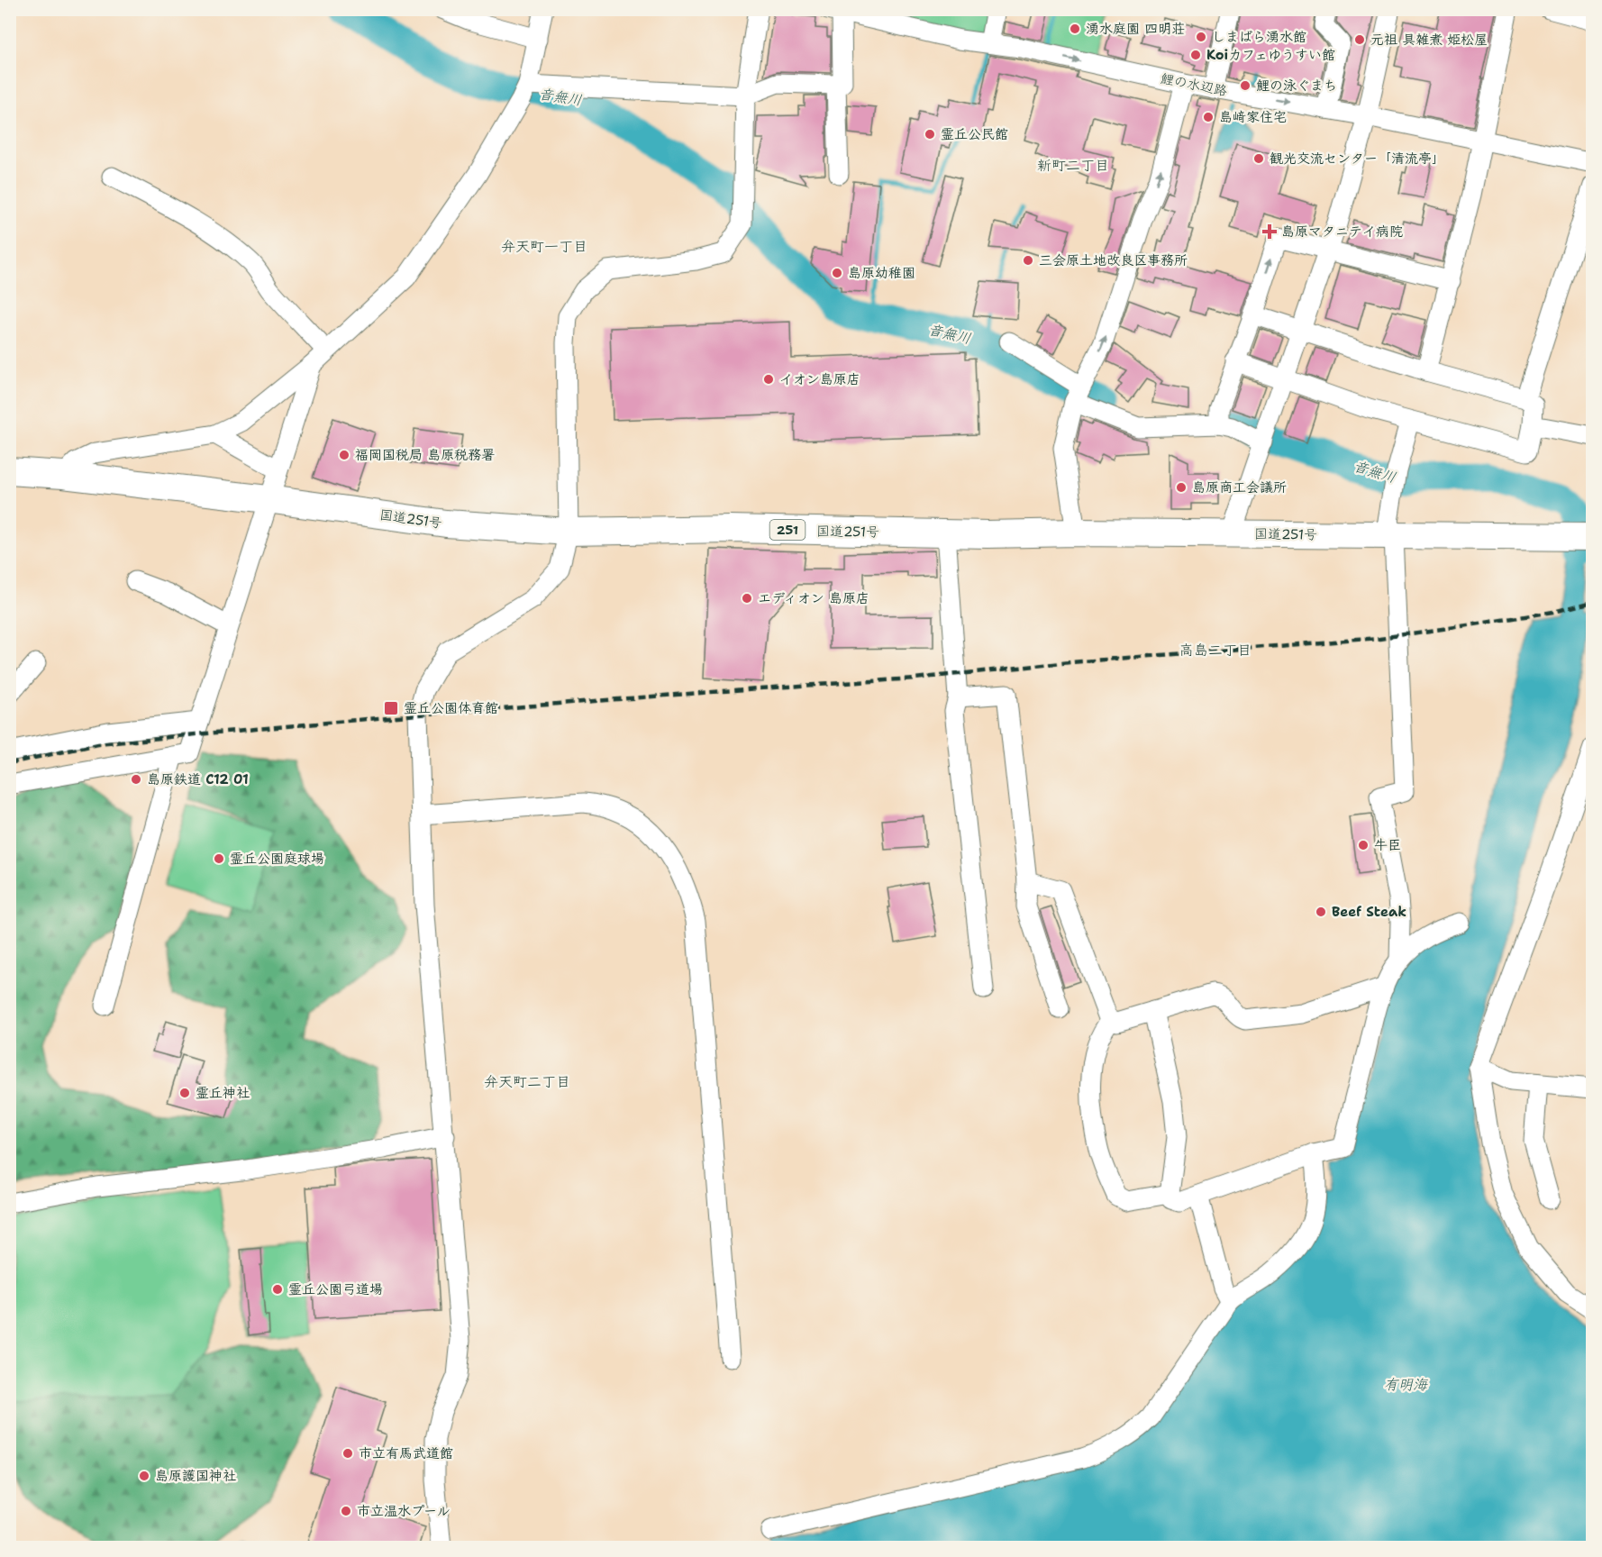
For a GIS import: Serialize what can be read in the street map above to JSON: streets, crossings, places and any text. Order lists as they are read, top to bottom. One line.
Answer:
{"streets":{"highway":["国道251号","251"],"street":["鯉の水辺路"]},"one_way":["鯉の水辺路"],"districts":["新町二丁目","弁天町一丁目","高島二丁目","弁天町二丁目"],"water":["音無川","有明海"],"places":{"other":["湧水庭園 四明荘","しまばら湧水館","元祖 具雑煮 姫松屋","Koiカフェゆうすい館","鯉の泳ぐまち","島﨑家住宅","霊丘公民館","観光交流センター「清流亭」","三会原土地改良区事務所","島原幼稚園","イオン島原店","福岡国税局 島原税務署","島原商工会議所","エディオン 島原店","島原鉄道 C12 01","牛臣","霊丘公園庭球場","Beef Steak","霊丘神社","霊丘公園弓道場","市立有馬武道館","島原護国神社","市立温水プール"],"health":["島原マタニテイ病院"],"transit":["霊丘公園体育館"]}}
